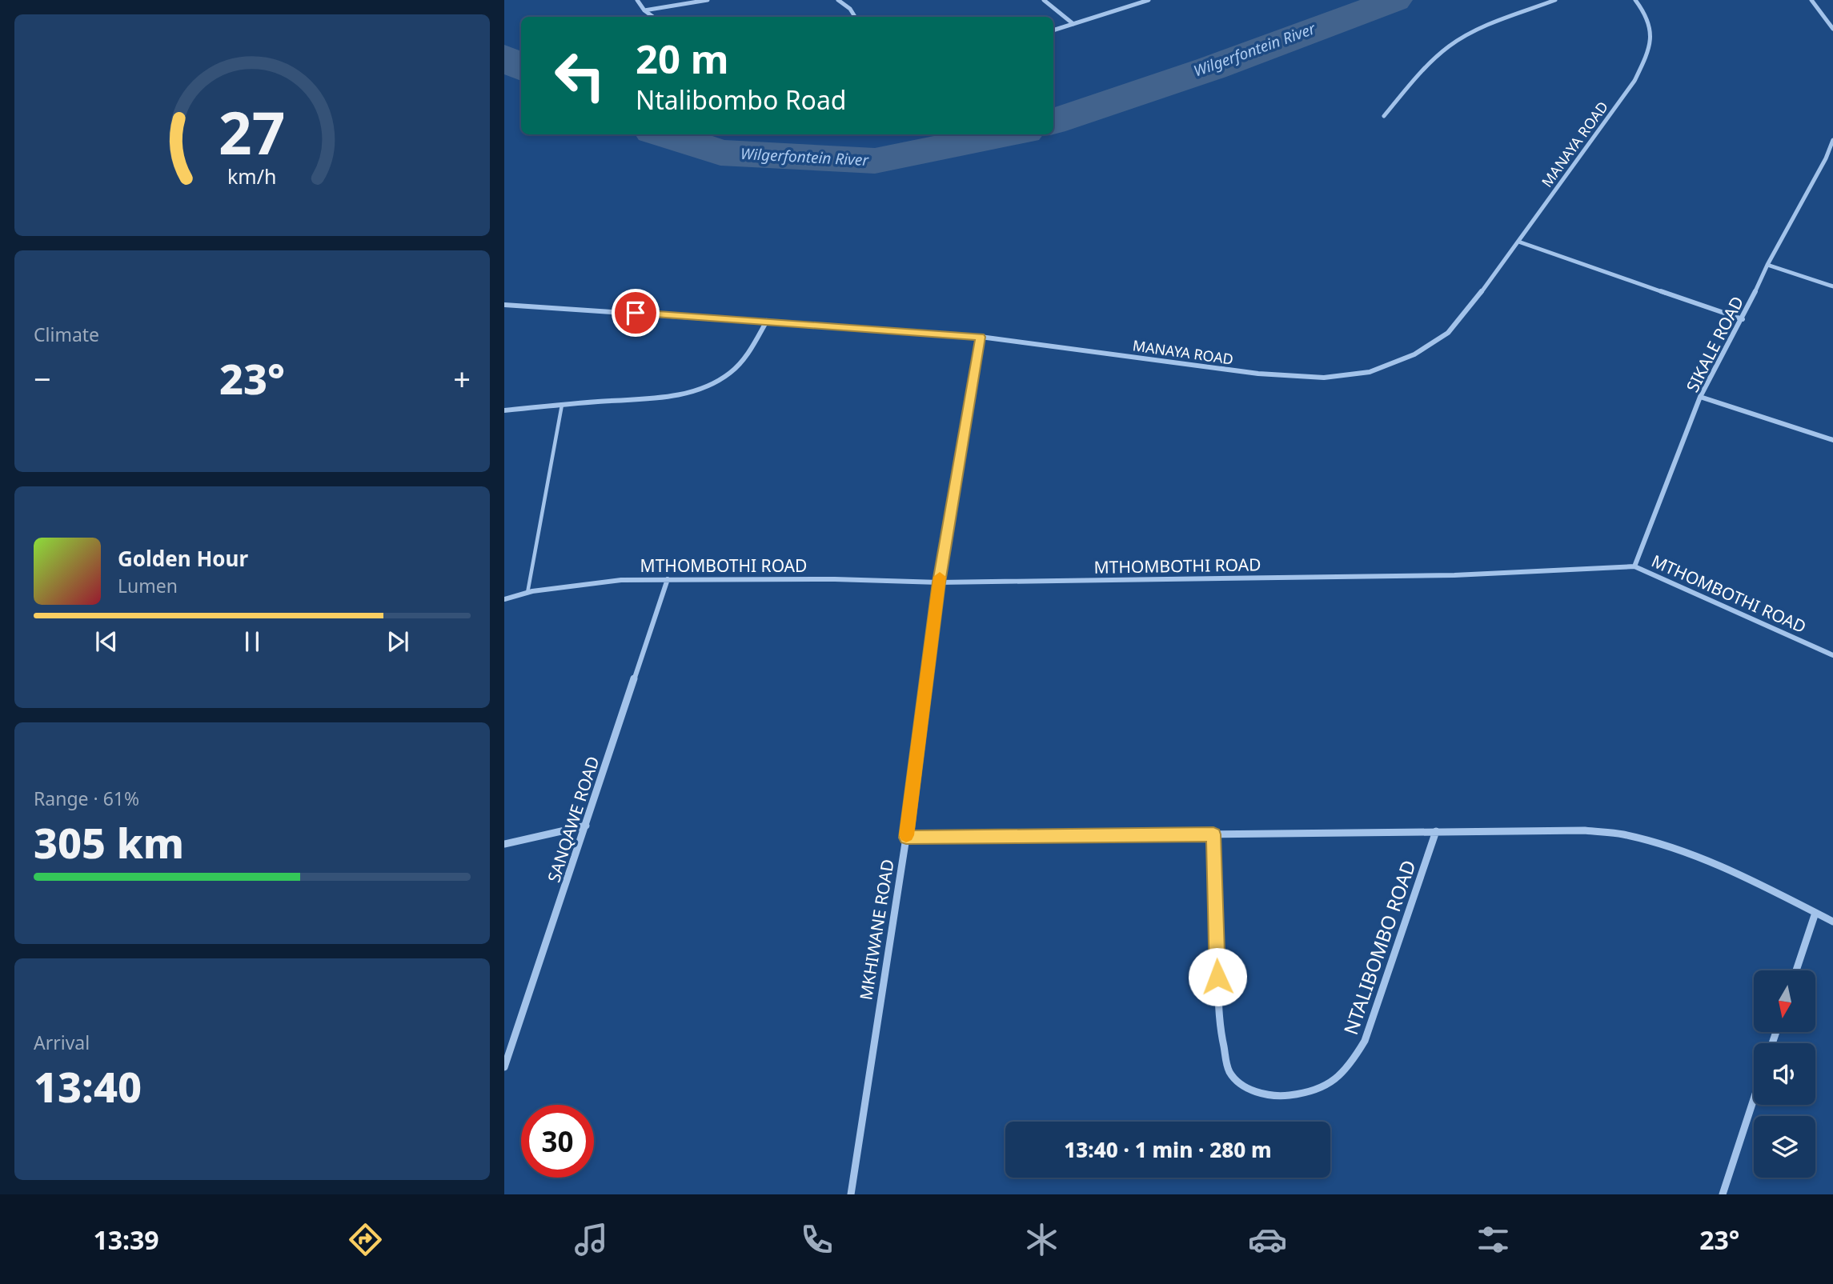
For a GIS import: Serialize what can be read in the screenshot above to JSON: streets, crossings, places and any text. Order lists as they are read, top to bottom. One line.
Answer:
{"streets":{"street":["MANAYA ROAD","SIKALE ROAD","MTHOMBOTHI ROAD","SANQAWE ROAD","MKHIWANE ROAD","NTALIBOMBO ROAD"]},"crossings":[["MANAYA ROAD","MKHIWANE ROAD"],["SIKALE ROAD","MTHOMBOTHI ROAD"],["MTHOMBOTHI ROAD","SANQAWE ROAD"],["MTHOMBOTHI ROAD","MKHIWANE ROAD"],["MKHIWANE ROAD","NTALIBOMBO ROAD"]],"water":["Wilgerfontein River"],"north":"bottom","page":{"turn":["20 m","Ntalibombo Road"],"tile":["Climate",["Range · 61%","305 km"],["Arrival","13:40"]],"heat":["−","23°","+"],"song":["Golden Hour","Lumen"],"limit":"30","trip":"13:40 · 1 min · 280 m","tabs":["13:39","23°"],"gauge":["27","km/h"]}}
